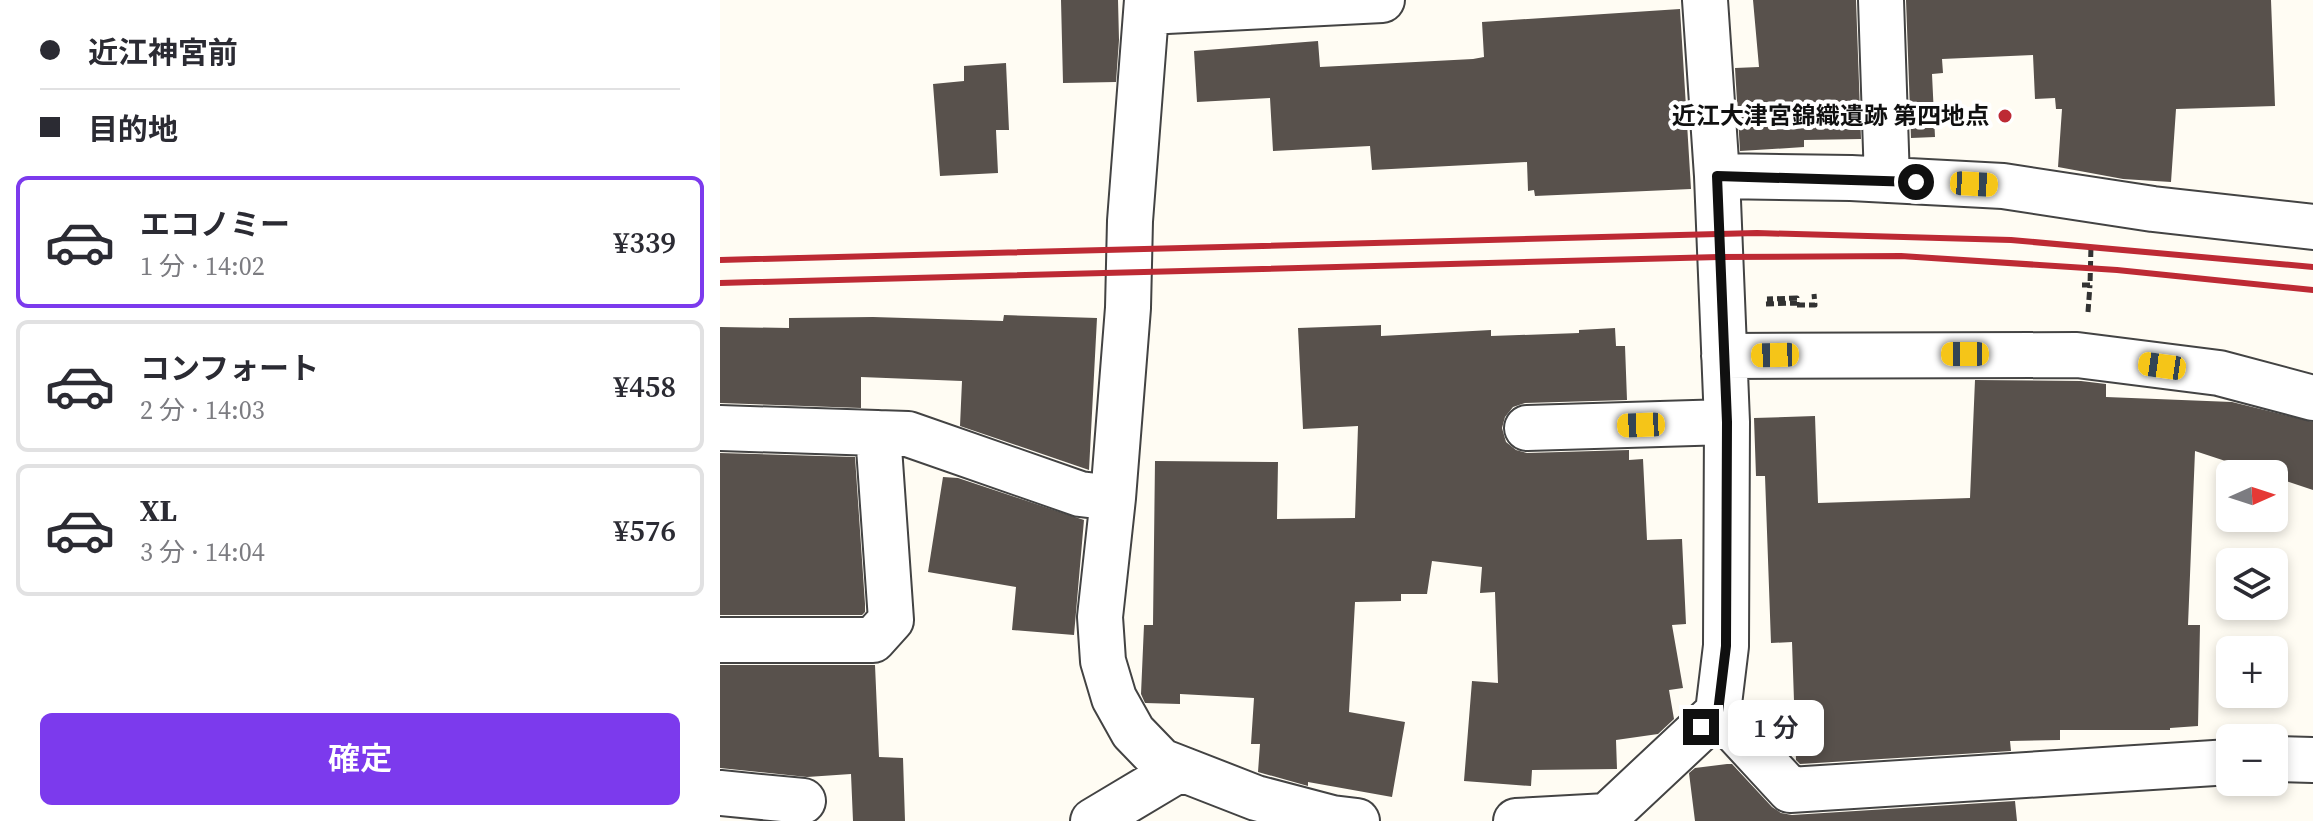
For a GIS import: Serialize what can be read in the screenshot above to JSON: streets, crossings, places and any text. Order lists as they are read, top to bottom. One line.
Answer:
{"places":["近江大津宮錦織遺跡 第四地点"],"north":"right","page":{"banner":["近江神宮前","目的地"],"list":[{"name":"エコノミー","note":"1 分 · 14:02","value":"¥339"},{"name":"コンフォート","note":"2 分 · 14:03","value":"¥458"},{"name":"XL","note":"3 分 · 14:04","value":"¥576"}],"map_buttons":["+","−"],"buttons":"確定","bubble":"1 分"}}
